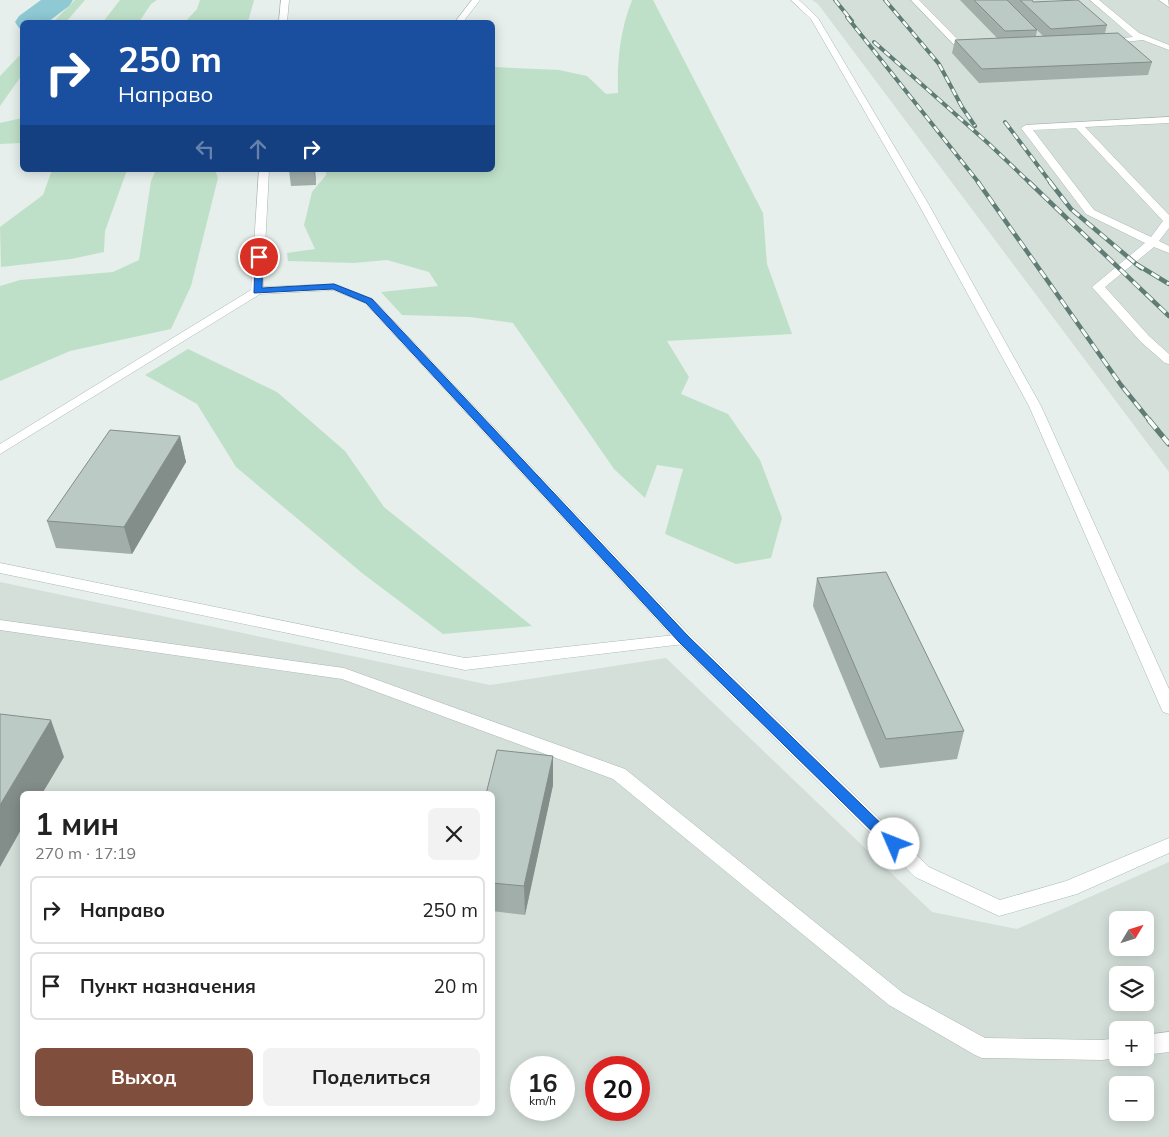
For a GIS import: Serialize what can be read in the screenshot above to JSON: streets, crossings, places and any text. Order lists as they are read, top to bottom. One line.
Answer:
{"north":"top right","page":{"turn":["250 m","Направо"],"heading":["1 мин","270 m · 17:19"],"list":[{"name":"Направо","value":"250 m"},{"name":"Пункт назначения","value":"20 m"}],"map_buttons":["+","−"],"buttons":["Выход","Поделиться"],"speed":"16 km/h","limit":"20"}}
